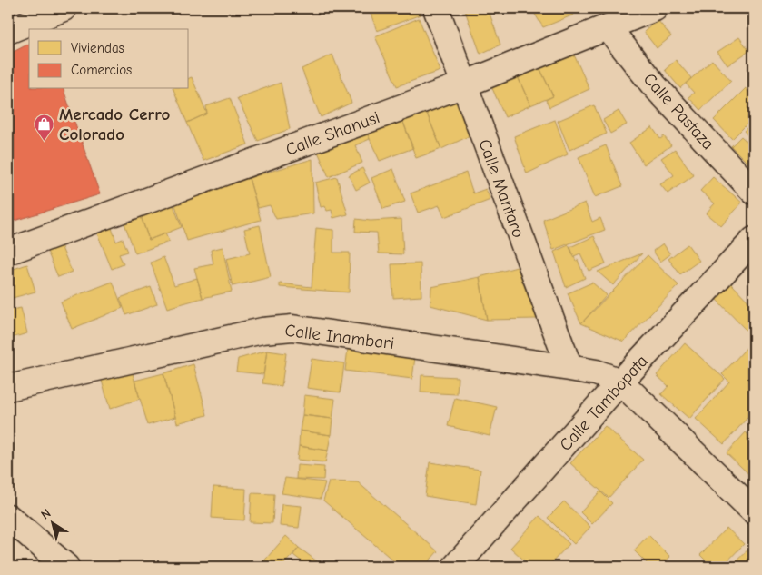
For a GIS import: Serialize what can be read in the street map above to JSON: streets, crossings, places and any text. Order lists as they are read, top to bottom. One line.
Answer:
{"streets":{"street":["Calle Pastaza","Calle Shanusi","Calle Mantaro","Calle Inambari","Calle Tambopata"]},"crossings":[["Calle Pastaza","Calle Shanusi"],["Calle Shanusi","Calle Mantaro"],["Calle Mantaro","Calle Inambari"],["Calle Inambari","Calle Tambopata"]],"places":{"shop":["Mercado Cerro Colorado"]},"legend":["Viviendas","Comercios"],"north":"top left"}
